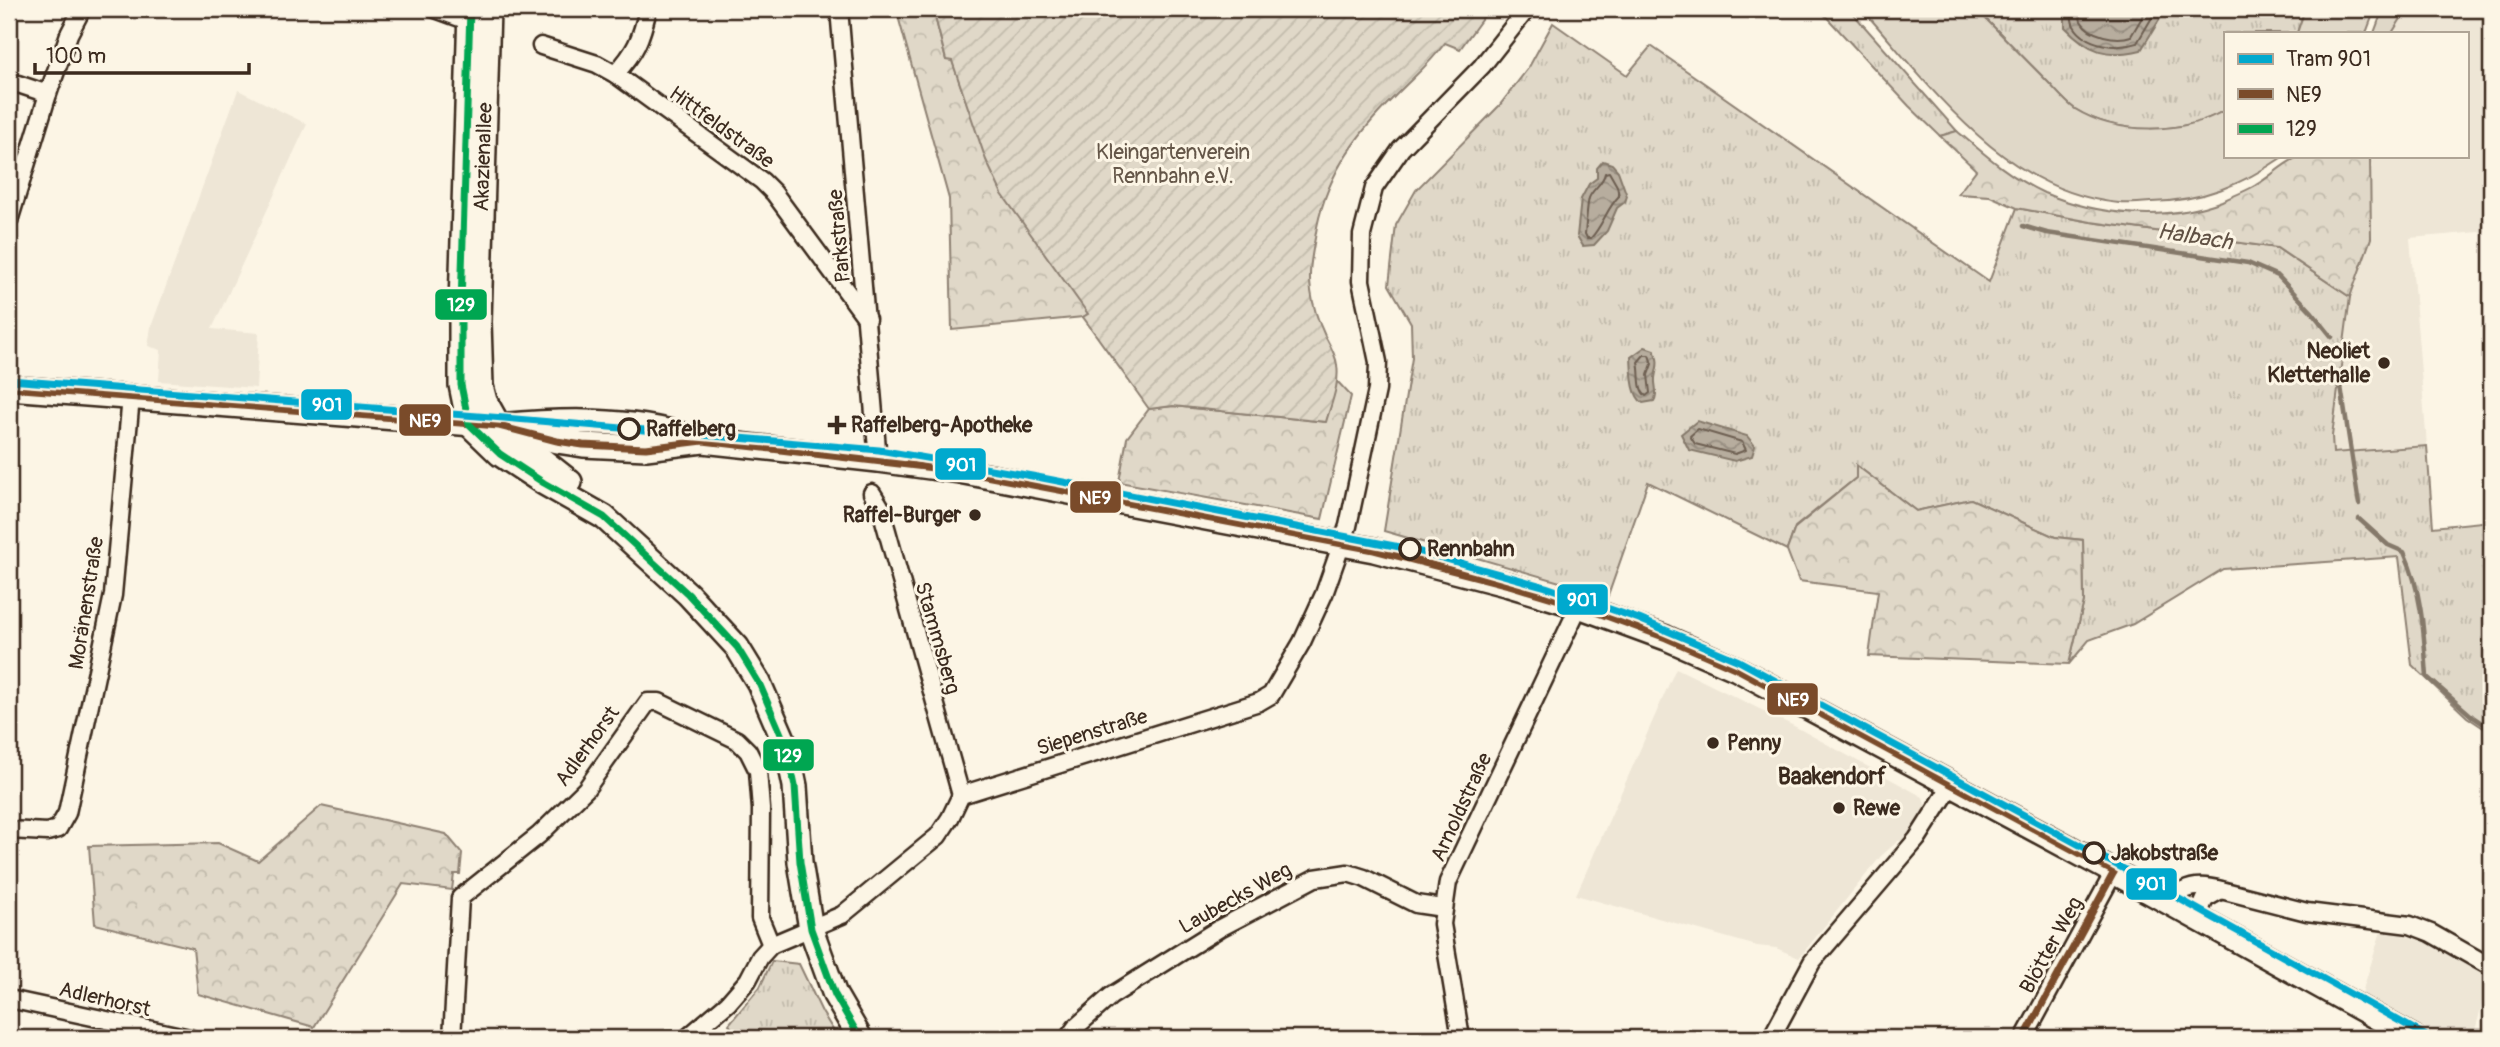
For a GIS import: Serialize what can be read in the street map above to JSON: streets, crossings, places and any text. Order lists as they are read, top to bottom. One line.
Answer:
{"streets":{"main road":["Akazienallee"],"street":["Hittfeldstraße","Parkstraße","Moränenstraße","Stammsberg","Siepenstraße","Adlerhorst","Arnoldstraße","Laubecks Weg","Blötter Weg"]},"crossings":[["Hittfeldstraße","Parkstraße"],["Stammsberg","Siepenstraße"],["Arnoldstraße","Laubecks Weg"]],"districts":["Baakendorf"],"water":["Halbach"],"parks":["Kleingartenverein Rennbahn e.V."],"places":{"other":["Neoliet Kletterhalle","Raffelberg","Raffel-Burger","Rennbahn","Penny","Rewe","Jakobstraße"],"health":["Raffelberg-Apotheke"]},"lines":["transit line 129","tram line 901","transit line NE9"],"legend":["Tram 901","NE9","129"],"scale_bar":"100 m"}
